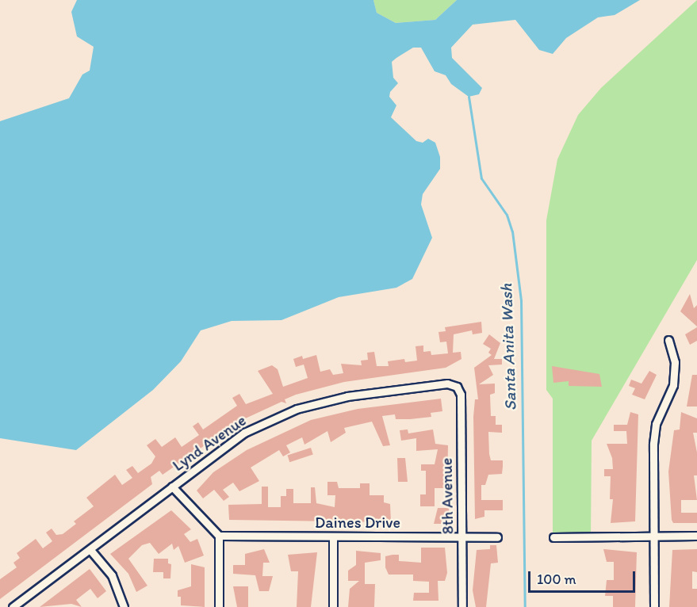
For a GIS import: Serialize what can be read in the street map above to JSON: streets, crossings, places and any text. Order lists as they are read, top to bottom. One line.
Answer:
{"streets":{"street":["Lynd Avenue","8th Avenue","Daines Drive"]},"crossings":[["Lynd Avenue","8th Avenue"],["8th Avenue","Daines Drive"]],"water":["Santa Anita Wash"],"scale_bar":"100 m"}
